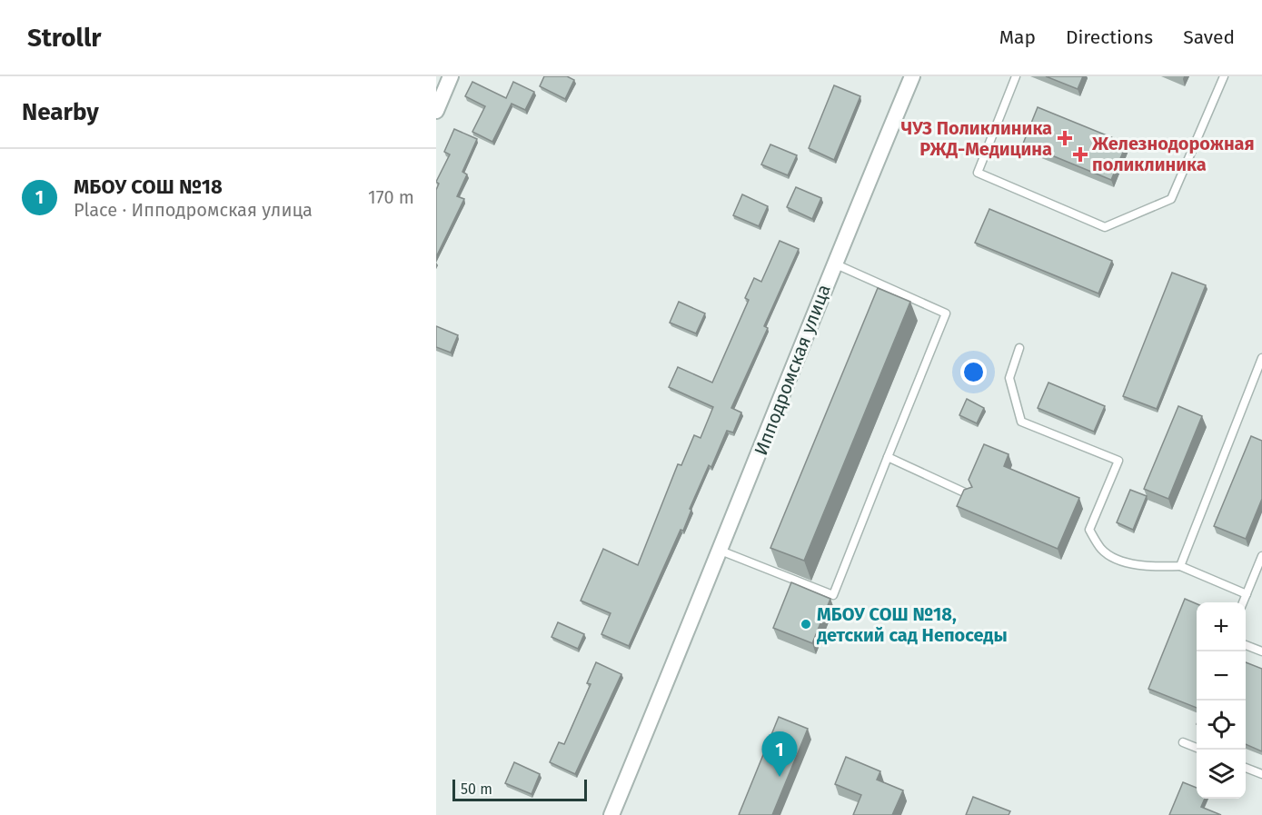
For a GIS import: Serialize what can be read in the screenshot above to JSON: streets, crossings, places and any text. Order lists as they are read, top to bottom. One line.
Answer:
{"streets":{"street":["Ипподромская улица"]},"places":{"health":["ЧУЗ Поликлиника РЖД-Медицина","Железнодорожная поликлиника"],"other":["МБОУ СОШ №18, детский сад Непоседы"]},"scale_bar":"50 m","page":{"header":"Strollr","nav":["Map","Directions","Saved"],"heading":"Nearby","list":[{"mark":"1","name":"МБОУ СОШ №18","note":"Place · Ипподромская улица","value":"170 m"}],"map_buttons":["+","−"],"pins":"1","scale":"50 m"}}
